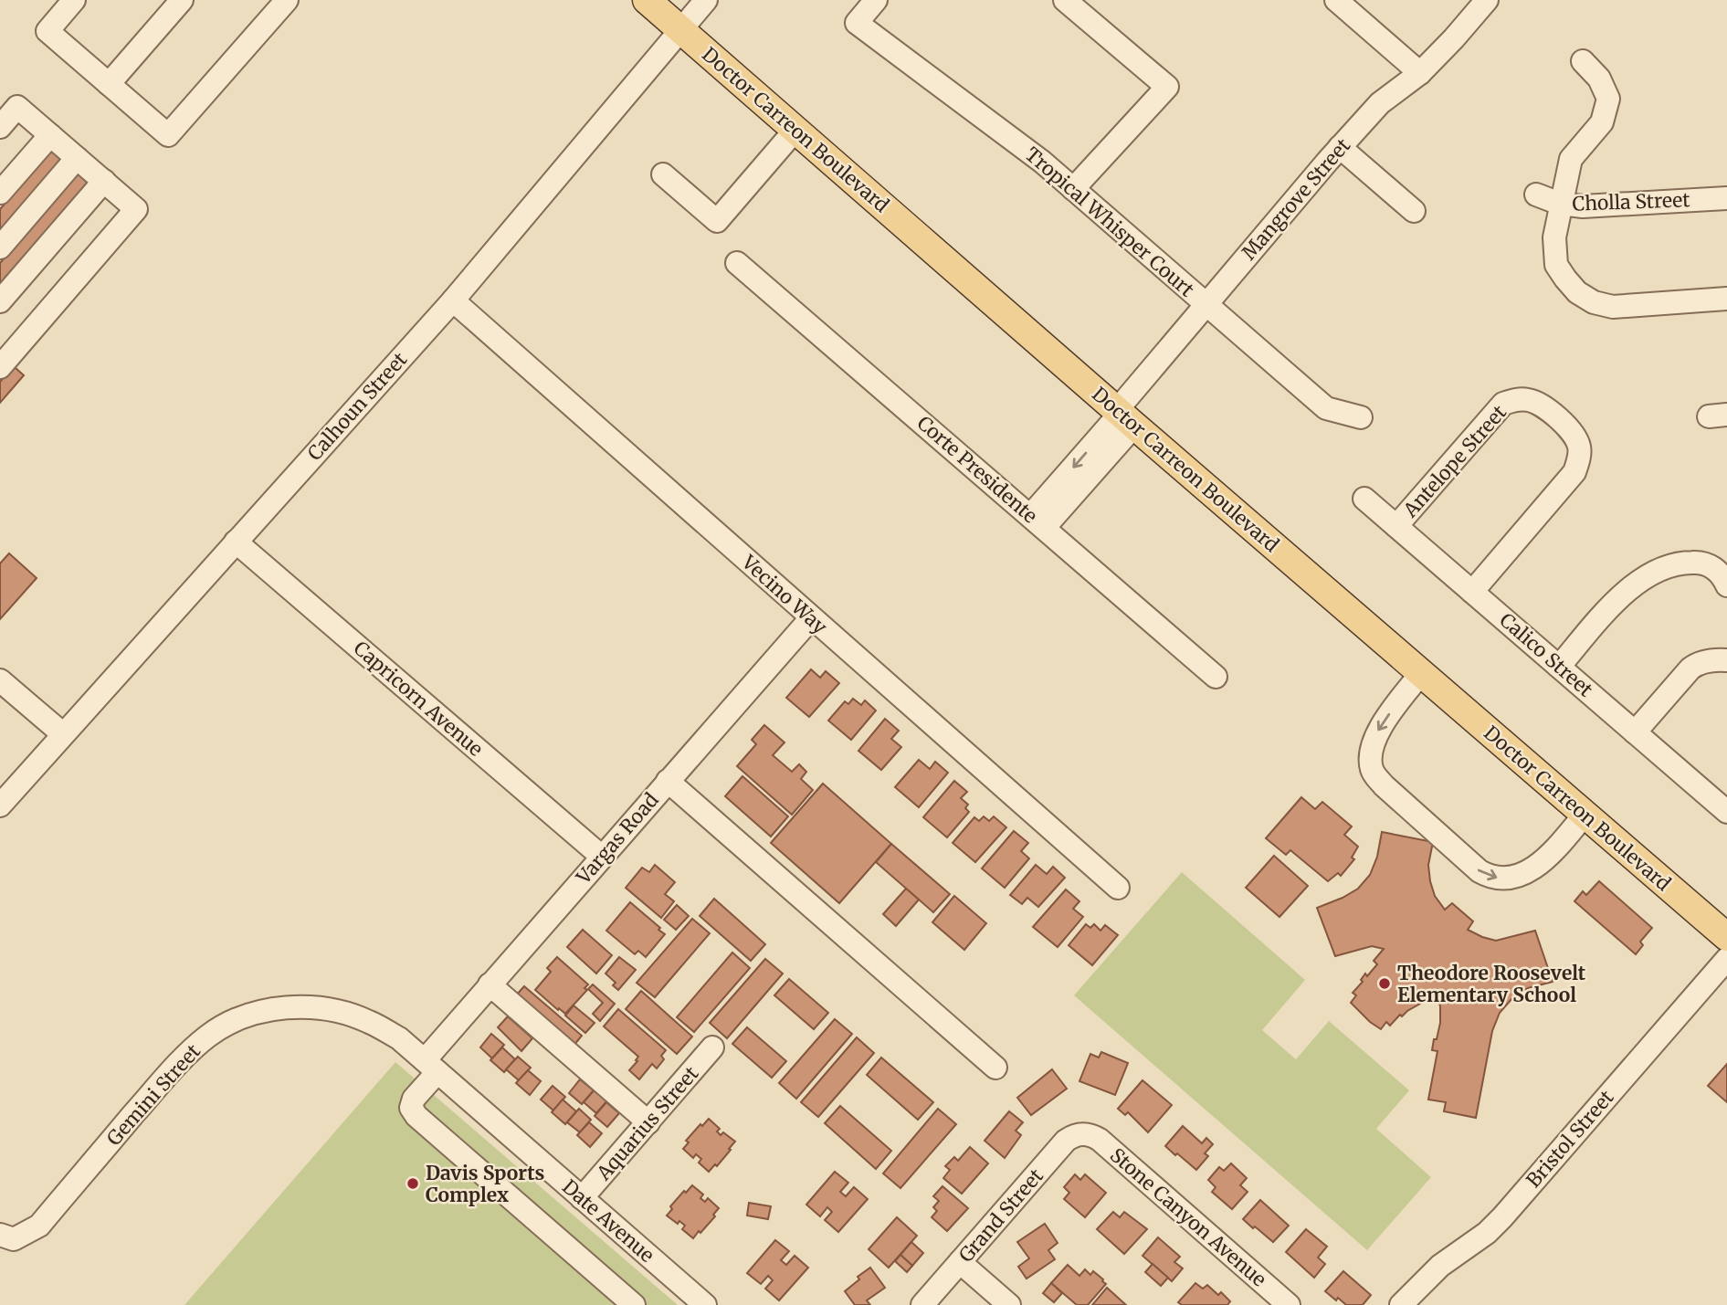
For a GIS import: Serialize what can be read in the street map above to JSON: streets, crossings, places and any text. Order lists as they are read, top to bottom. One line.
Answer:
{"streets":{"main road":["Doctor Carreon Boulevard"],"street":["Mangrove Street","Cholla Street","Tropical Whisper Court","Calhoun Street","Antelope Street","Corte Presidente","Vecino Way","Calico Street","Capricorn Avenue","Vargas Road","Gemini Street","Aquarius Street","Bristol Street","Grand Street","Stone Canyon Avenue","Date Avenue"]},"crossings":[["Doctor Carreon Boulevard","Mangrove Street"],["Doctor Carreon Boulevard","Calhoun Street"],["Mangrove Street","Tropical Whisper Court"],["Mangrove Street","Corte Presidente"],["Calhoun Street","Vecino Way"],["Calhoun Street","Capricorn Avenue"],["Antelope Street","Calico Street"],["Vecino Way","Vargas Road"],["Capricorn Avenue","Vargas Road"],["Vargas Road","Gemini Street"],["Vargas Road","Date Avenue"],["Gemini Street","Date Avenue"],["Aquarius Street","Date Avenue"],["Grand Street","Stone Canyon Avenue"]],"places":["Theodore Roosevelt Elementary School","Davis Sports Complex"]}
